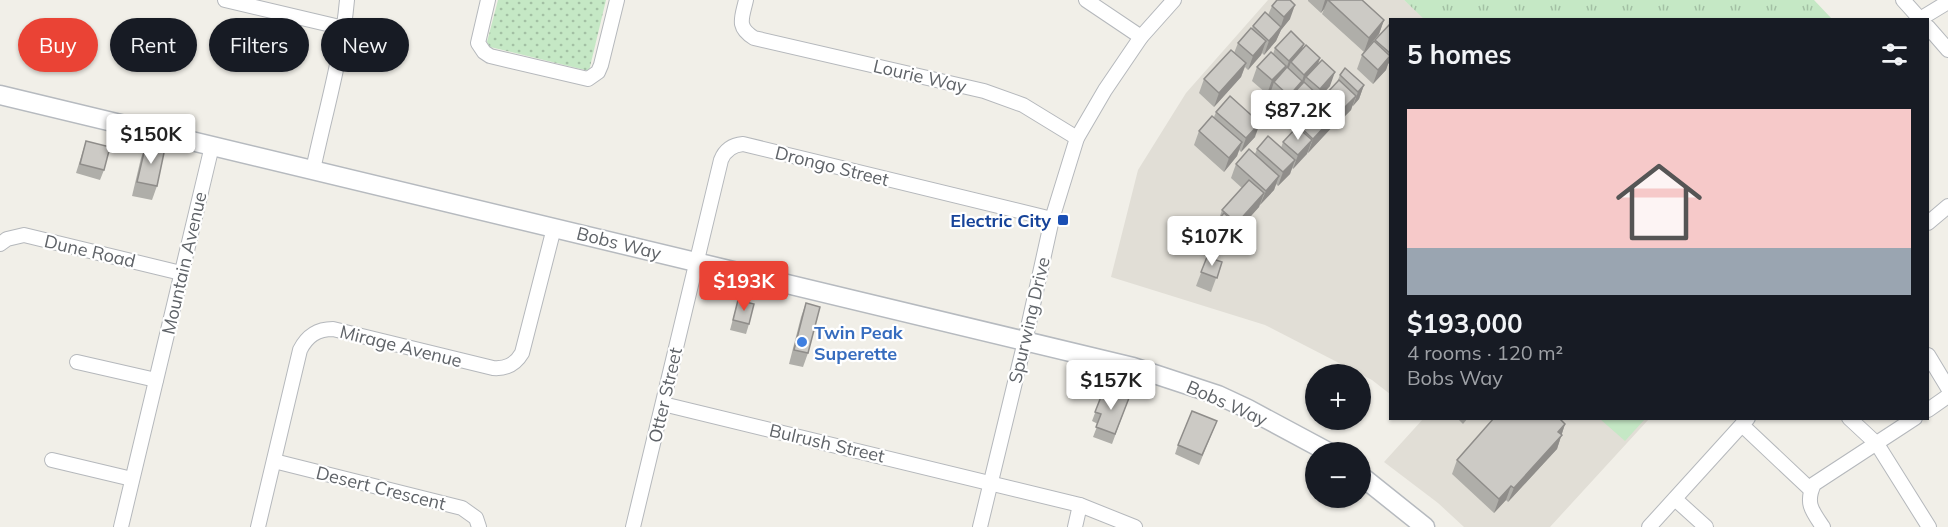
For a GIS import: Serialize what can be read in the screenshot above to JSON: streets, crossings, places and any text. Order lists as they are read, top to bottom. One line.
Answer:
{"streets":{"street":["Lourie Way","Drongo Street","Bobs Way","Dune Road","Mountain Avenue","Spurwing Drive","Mirage Avenue","Otter Street","Bulrush Street","Desert Crescent"]},"crossings":[["Lourie Way","Spurwing Drive"],["Drongo Street","Bobs Way"],["Drongo Street","Spurwing Drive"],["Drongo Street","Otter Street"],["Bobs Way","Mountain Avenue"],["Bobs Way","Spurwing Drive"],["Bobs Way","Mirage Avenue"],["Bobs Way","Otter Street"],["Dune Road","Mountain Avenue"],["Spurwing Drive","Bulrush Street"],["Mirage Avenue","Desert Crescent"],["Otter Street","Bulrush Street"]],"places":{"transit":["Electric City"],"other":["Twin Peak Superette"]},"page":{"chip":["Buy","Rent","Filters","New"],"heading":"5 homes","price":["$87.2K","$150K","$107K","$193K","$157K"],"list":[{"name":"$193,000","note":"4 rooms · 120 m² · Bobs Way"}],"map_buttons":["+","−"]}}
